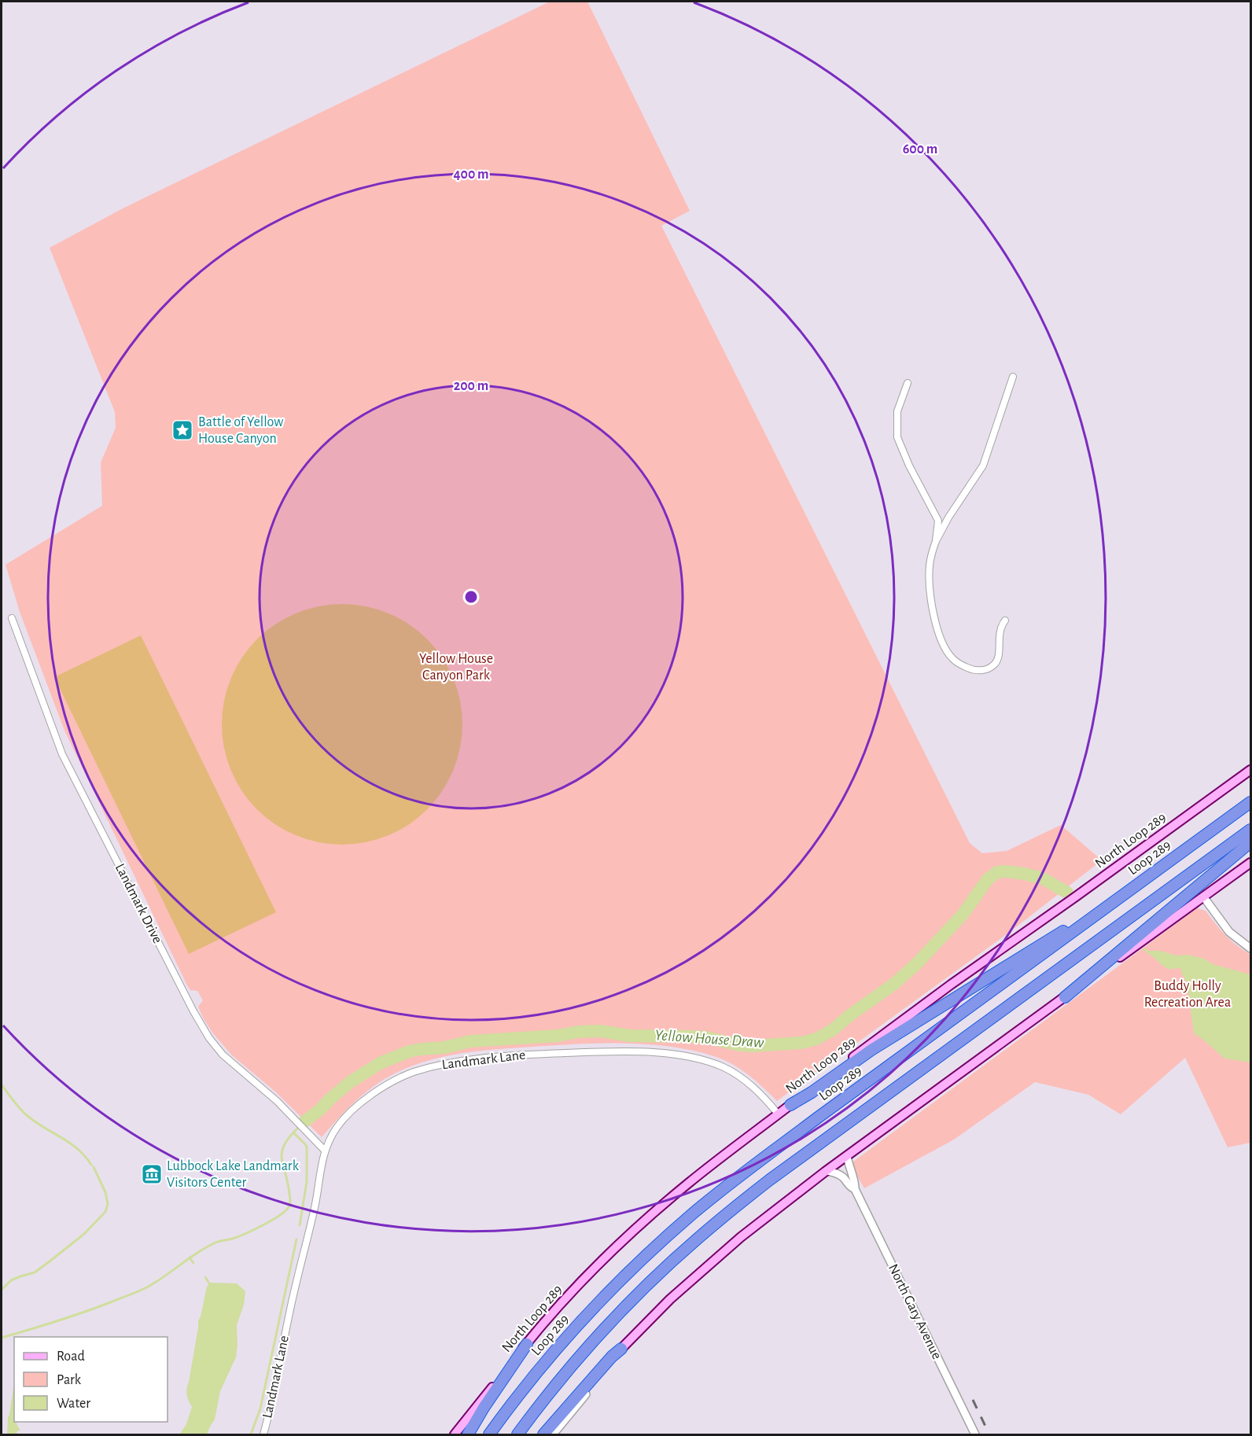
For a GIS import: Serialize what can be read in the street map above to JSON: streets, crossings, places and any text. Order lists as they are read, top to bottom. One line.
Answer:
{"streets":{"highway":["Loop 289"],"main road":["North Loop 289"],"street":["Landmark Drive","Landmark Lane","North Gary Avenue"]},"crossings":[["North Loop 289","Landmark Lane"],["Landmark Drive","Landmark Lane"]],"water":["Yellow House Draw"],"parks":["Yellow House Canyon Park","Buddy Holly Recreation Area"],"places":{"place":["Battle of Yellow House Canyon"],"museum":["Lubbock Lake Landmark Visitors Center"]},"legend":["Road","Park","Water"],"rings":["600 m","400 m","200 m"]}
